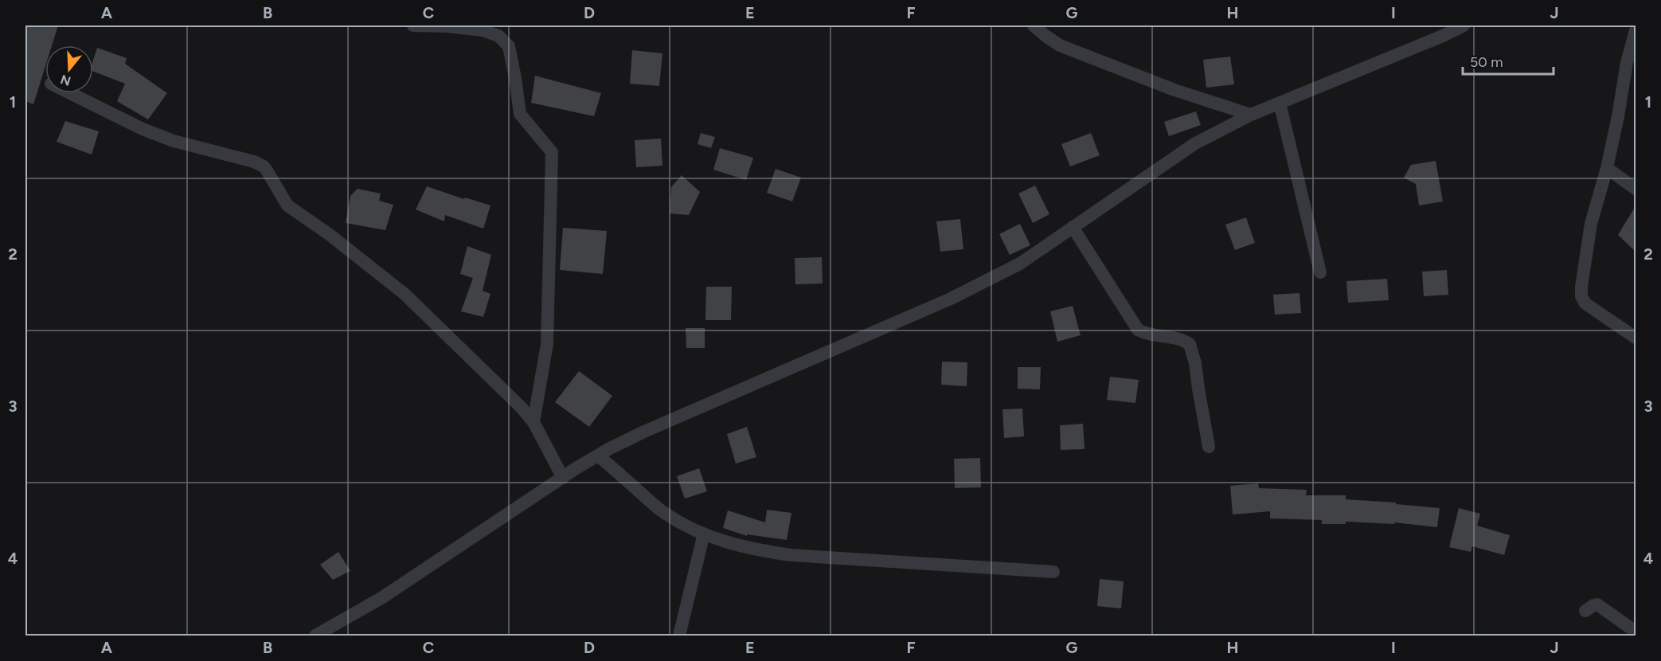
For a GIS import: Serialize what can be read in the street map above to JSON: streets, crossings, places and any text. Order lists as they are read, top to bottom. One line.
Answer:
{"scale_bar":"50 m","north":"bottom","grid":{"columns":["A","B","C","D","E","F","G","H","I","J"],"rows":["1","2","3","4"]}}
